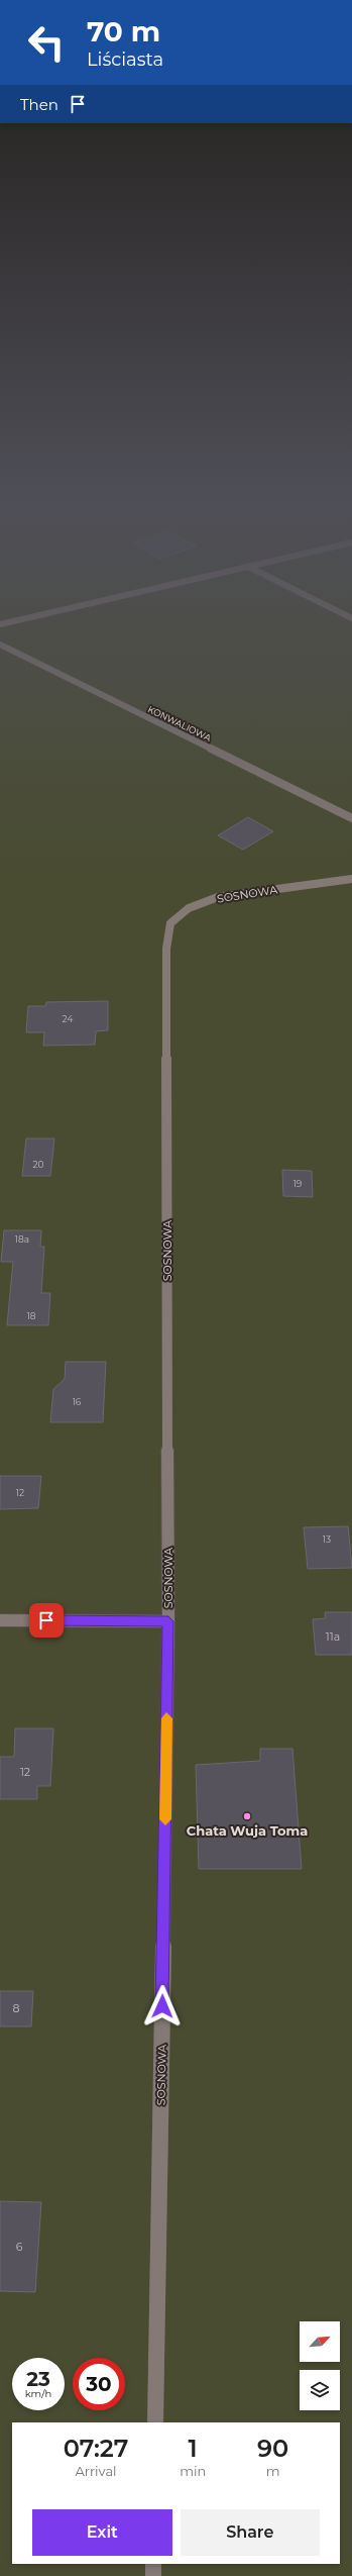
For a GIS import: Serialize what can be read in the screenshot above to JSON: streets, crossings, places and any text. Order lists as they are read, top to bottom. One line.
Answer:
{"streets":{"street":["KONWALIOWA","SOSNOWA"]},"places":["Chata Wuja Toma"],"house_numbers":["24","20","19","18a","18","16","12","13","11a","12","8","6"],"north":"top right","page":{"turn":["70 m","Liściasta"],"then":"Then","speed":"23 km/h","limit":"30","eta":["07:27","Arrival","1","min","90","m"],"buttons":["Exit","Share"]}}
